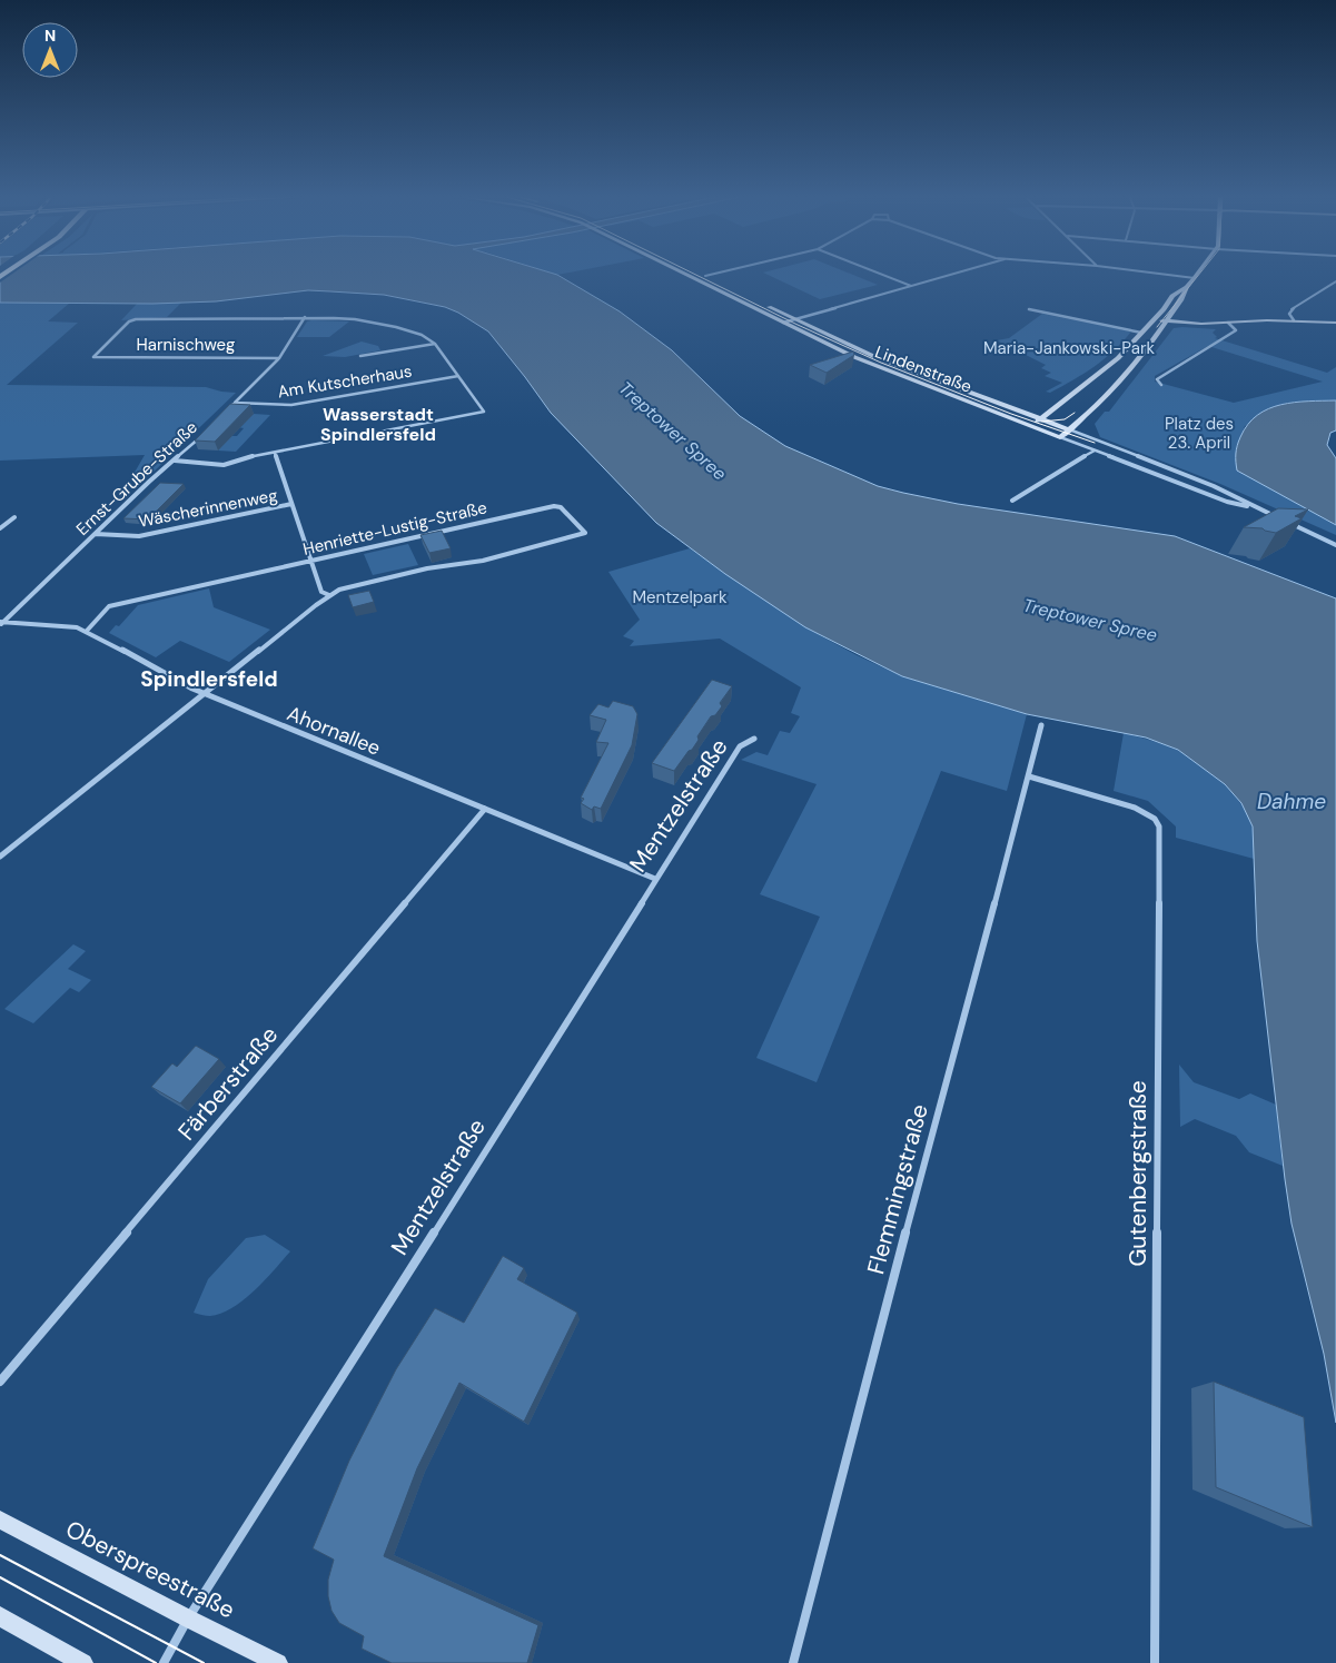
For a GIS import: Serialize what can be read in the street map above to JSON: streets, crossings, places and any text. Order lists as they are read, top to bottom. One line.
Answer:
{"streets":{"main road":["Lindenstraße","Oberspreestraße"],"street":["Harnischweg","Am Kutscherhaus","Ernst-Grube-Straße","Wäscherinnenweg","Henriette-Lustig-Straße","Ahornallee","Mentzelstraße","Färberstraße","Gutenbergstraße","Flemmingstraße"]},"crossings":[["Ernst-Grube-Straße","Wäscherinnenweg"],["Ernst-Grube-Straße","Ahornallee"],["Henriette-Lustig-Straße","Ahornallee"],["Ahornallee","Mentzelstraße"],["Ahornallee","Färberstraße"],["Mentzelstraße","Oberspreestraße"],["Gutenbergstraße","Flemmingstraße"]],"districts":["Wasserstadt Spindlersfeld","Spindlersfeld"],"water":["Treptower Spree","Dahme"],"parks":["Maria-Jankowski-Park","Platz des 23. April","Mentzelpark"],"north":"top"}
